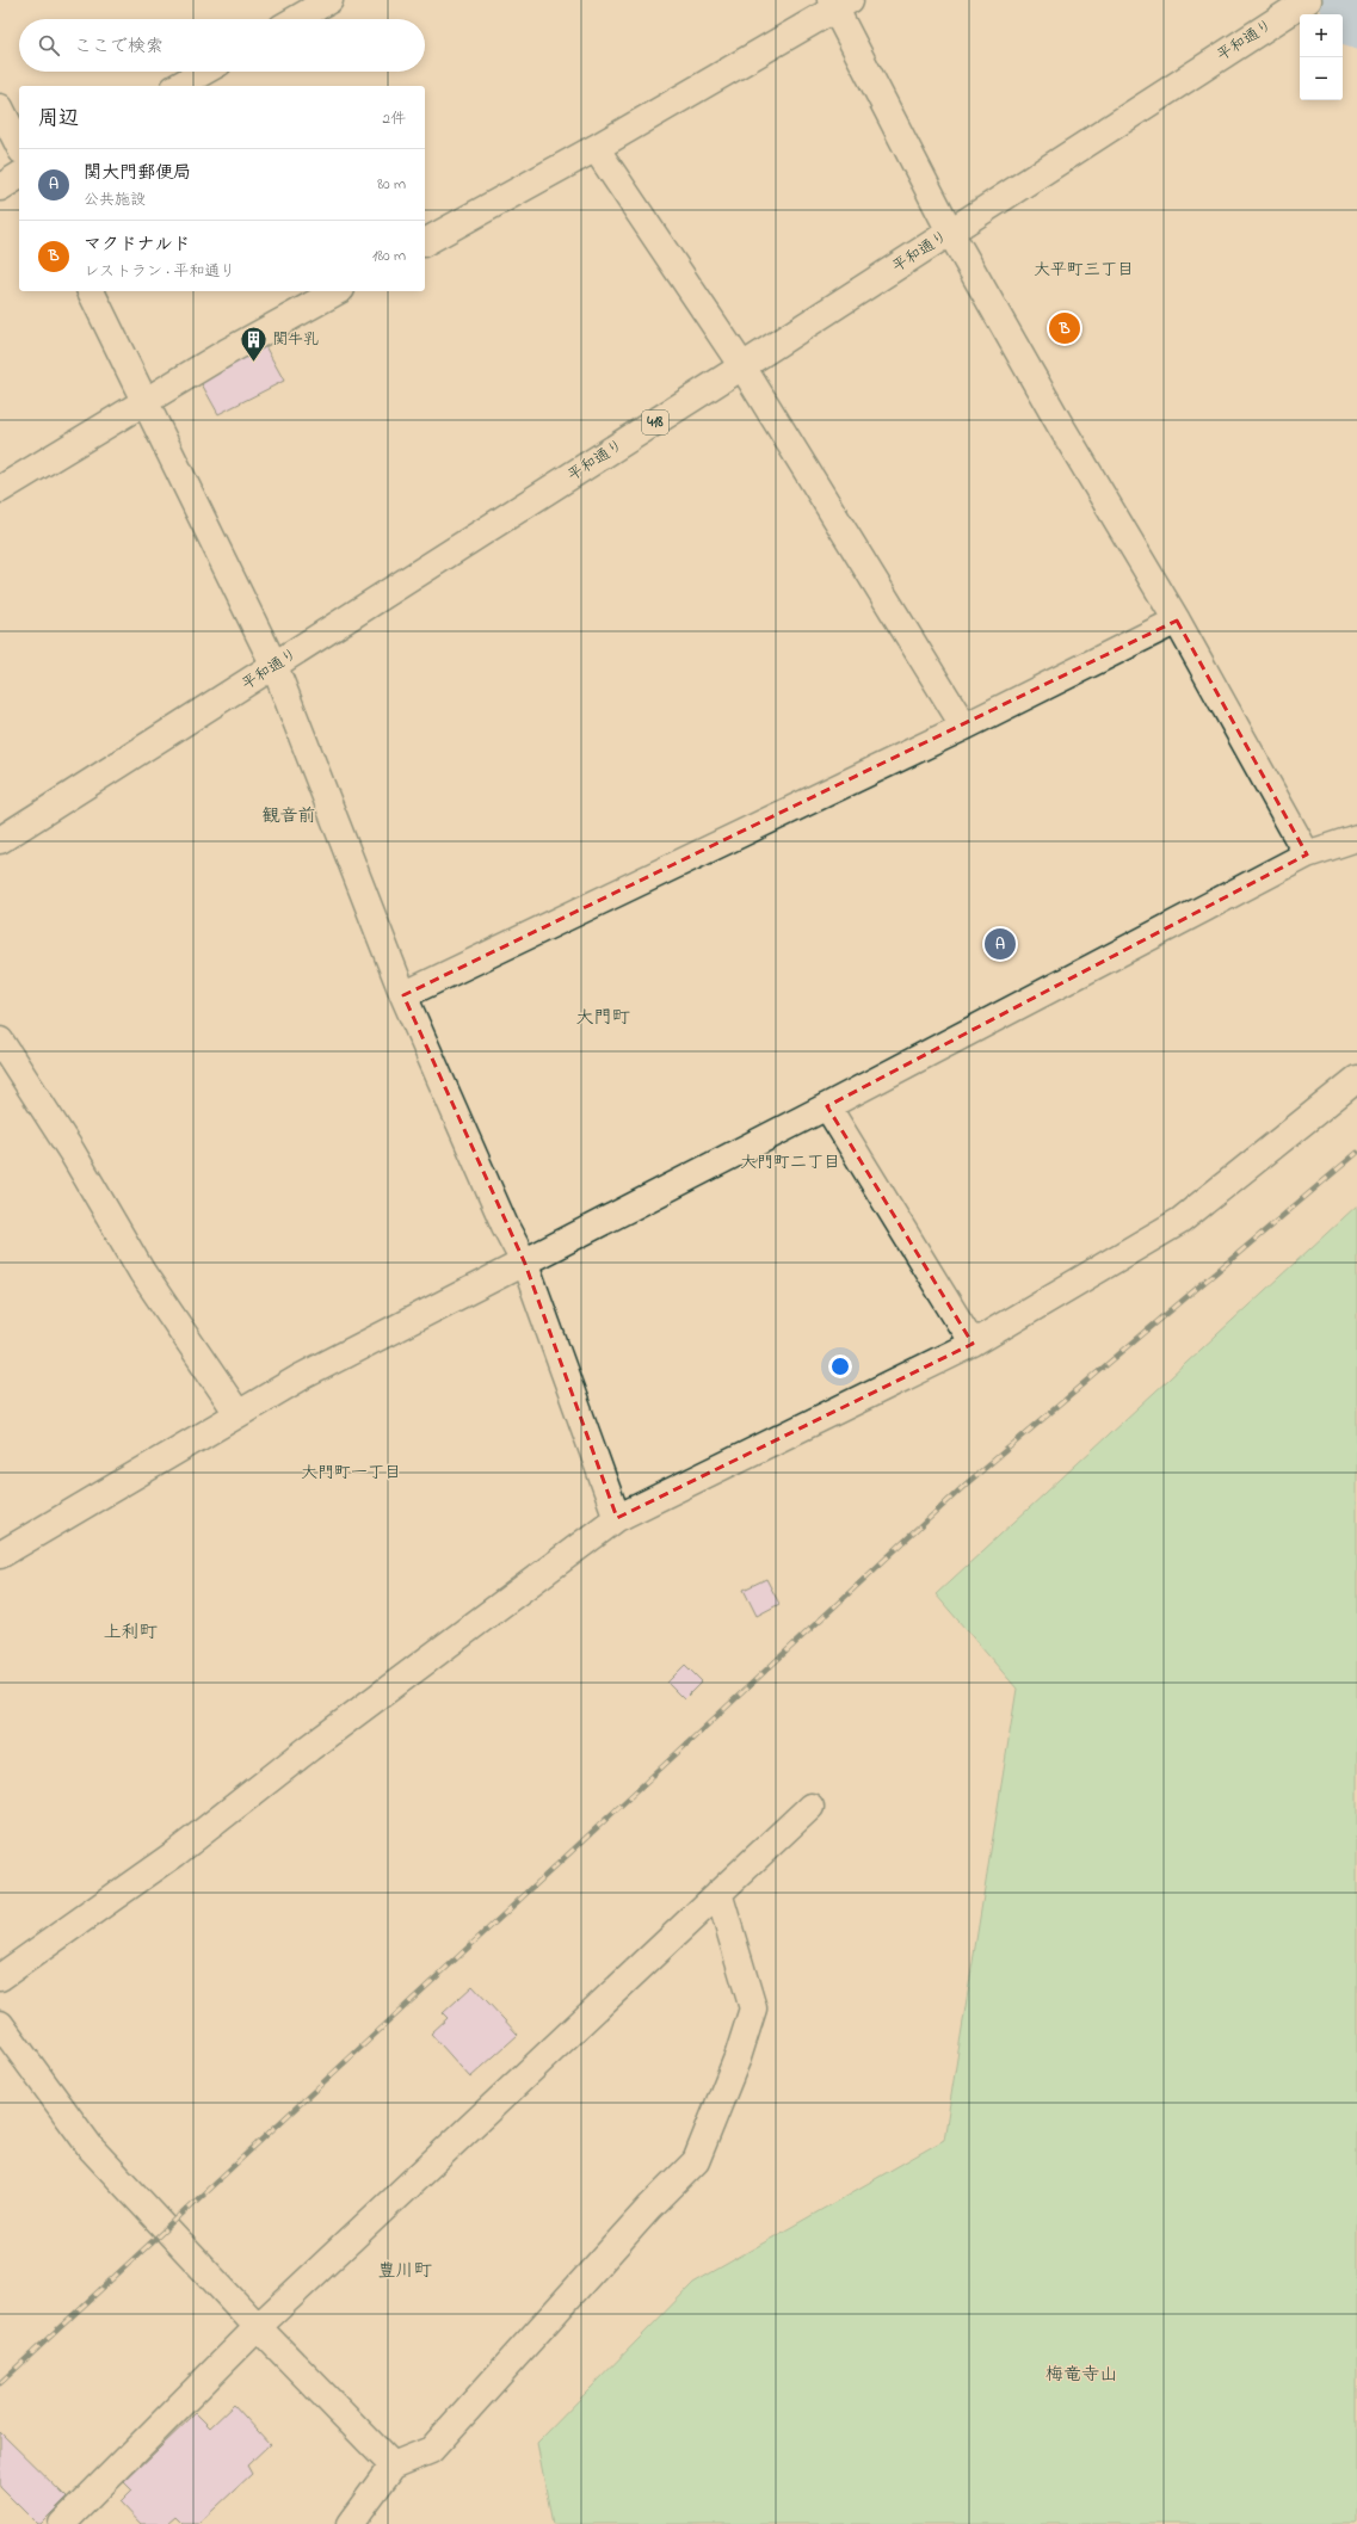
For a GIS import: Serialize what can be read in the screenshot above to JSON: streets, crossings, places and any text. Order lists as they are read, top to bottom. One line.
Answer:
{"streets":{"main road":["平和通り","418"]},"districts":["大平町三丁目","観音前","大門町","大門町二丁目","大門町一丁目","上利町","豊川町","梅竜寺山"],"places":{"building":["関牛乳"]},"page":{"map_buttons":["+","−"],"search":"ここで検索","heading":["周辺","2件"],"list":[{"mark":"A","name":"関大門郵便局","note":"公共施設","value":"80 m"},{"mark":"B","name":"マクドナルド","note":"レストラン · 平和通り","value":"180 m"}],"pins":["B","A"]}}
